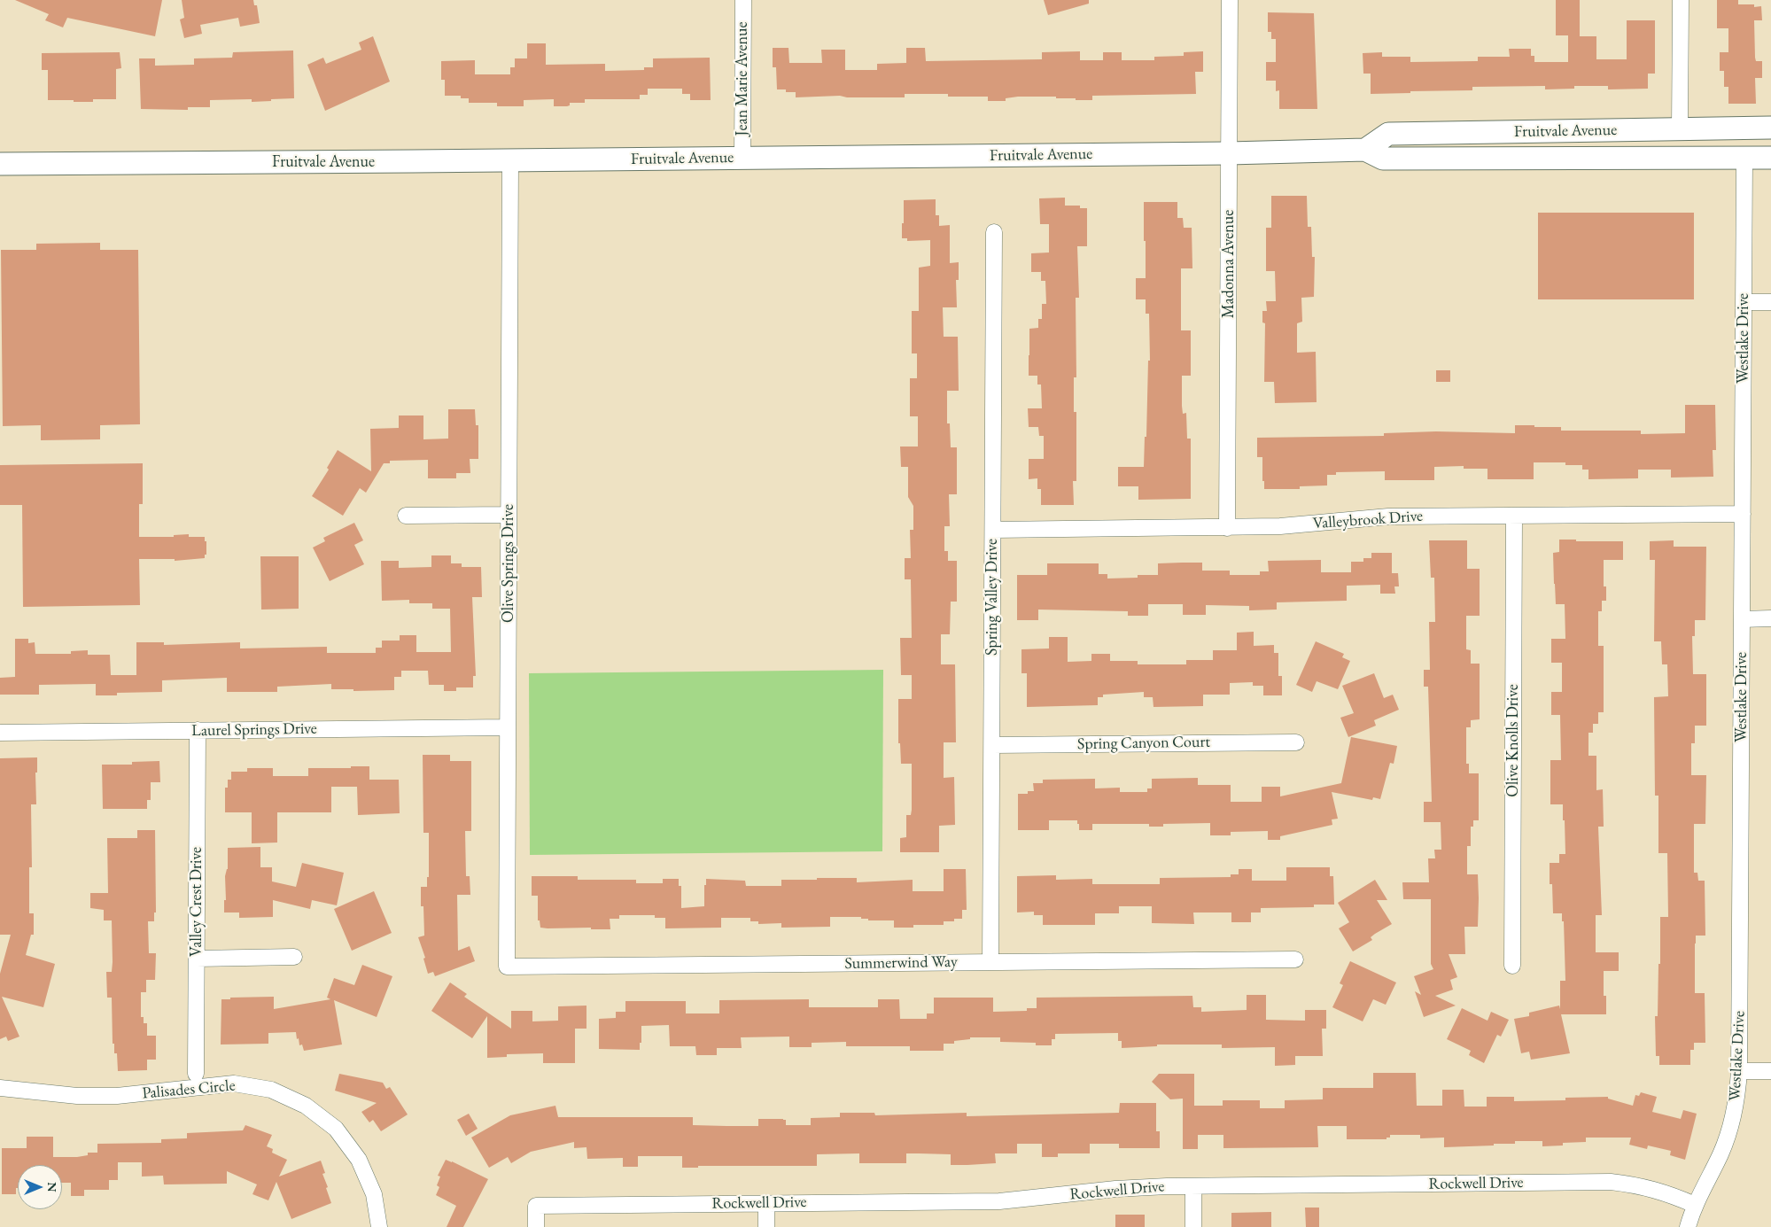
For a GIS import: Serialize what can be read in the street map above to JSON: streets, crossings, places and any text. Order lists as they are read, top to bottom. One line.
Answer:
{"streets":{"main road":["Fruitvale Avenue"],"street":["Jean Marie Avenue","Madonna Avenue","Westlake Drive","Valleybrook Drive","Olive Springs Drive","Spring Valley Drive","Laurel Springs Drive","Olive Knolls Drive","Spring Canyon Court","Valley Crest Drive","Summerwind Way","Palisades Circle","Rockwell Drive"]},"crossings":[["Jean Marie Avenue","Fruitvale Avenue"],["Fruitvale Avenue","Madonna Avenue"],["Fruitvale Avenue","Westlake Drive"],["Fruitvale Avenue","Olive Springs Drive"],["Madonna Avenue","Valleybrook Drive"],["Westlake Drive","Valleybrook Drive"],["Westlake Drive","Rockwell Drive"],["Valleybrook Drive","Spring Valley Drive"],["Valleybrook Drive","Olive Knolls Drive"],["Olive Springs Drive","Laurel Springs Drive"],["Olive Springs Drive","Summerwind Way"],["Spring Valley Drive","Spring Canyon Court"],["Spring Valley Drive","Summerwind Way"],["Laurel Springs Drive","Valley Crest Drive"]],"north":"right"}
